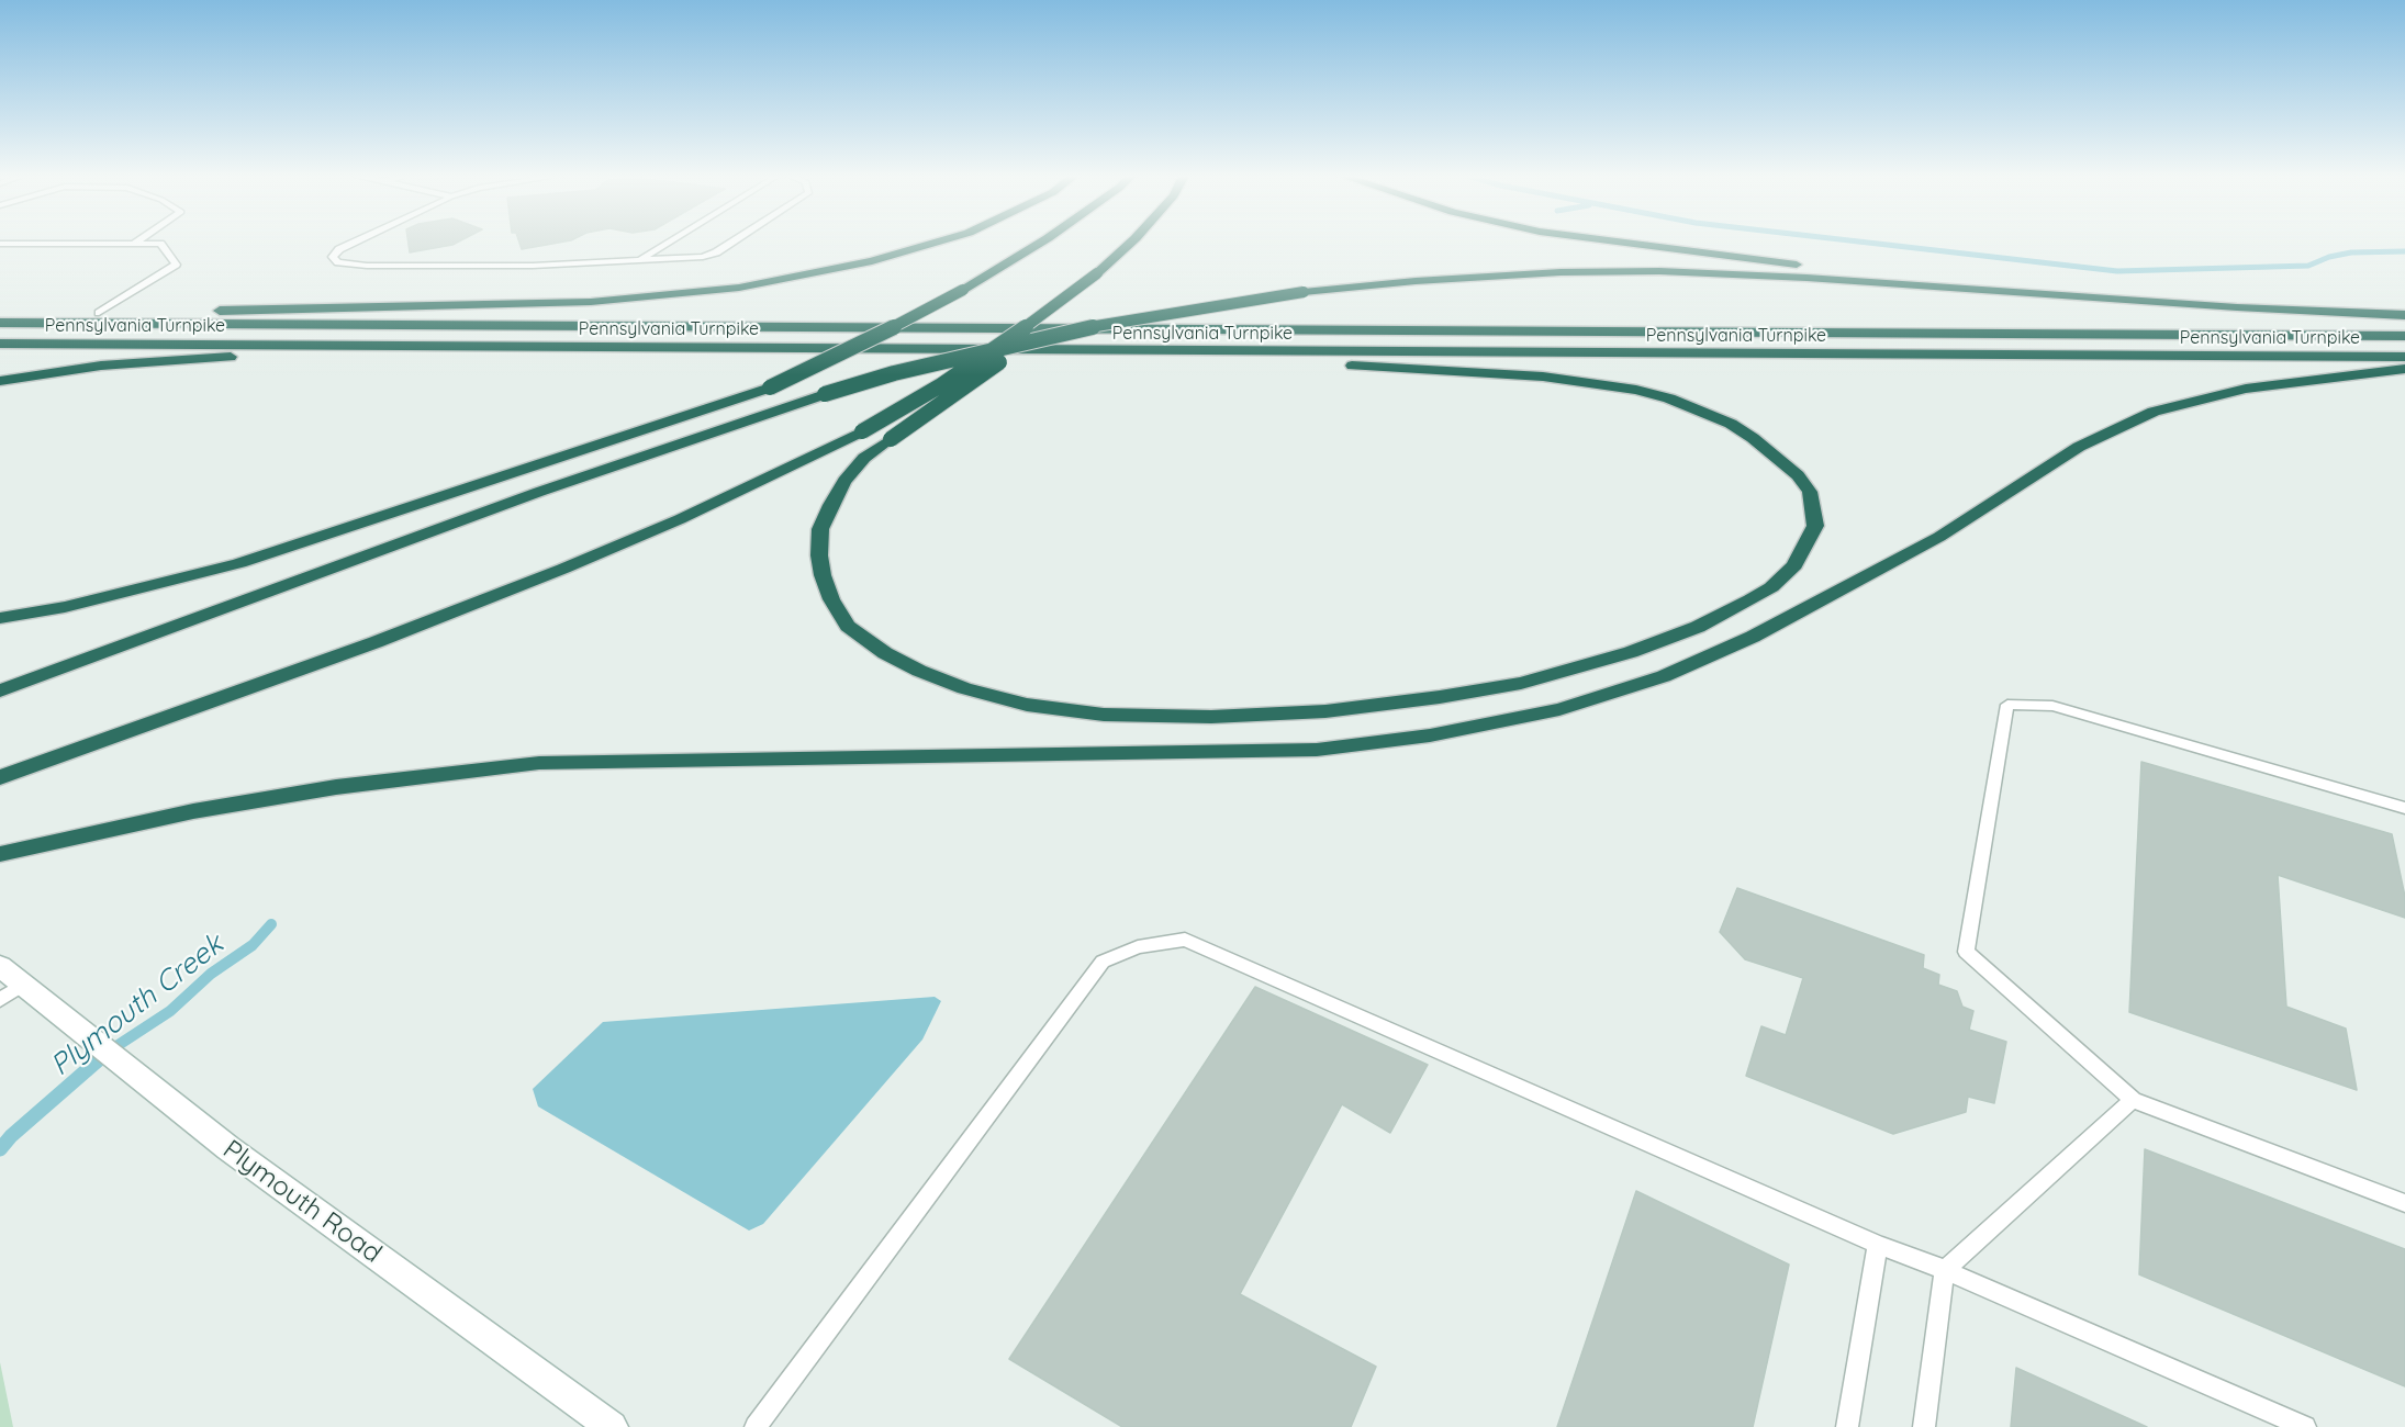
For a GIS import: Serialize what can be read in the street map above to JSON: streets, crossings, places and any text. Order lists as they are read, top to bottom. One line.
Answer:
{"streets":{"highway":["Pennsylvania Turnpike"],"main road":["Plymouth Road"]},"water":["Plymouth Creek"]}
